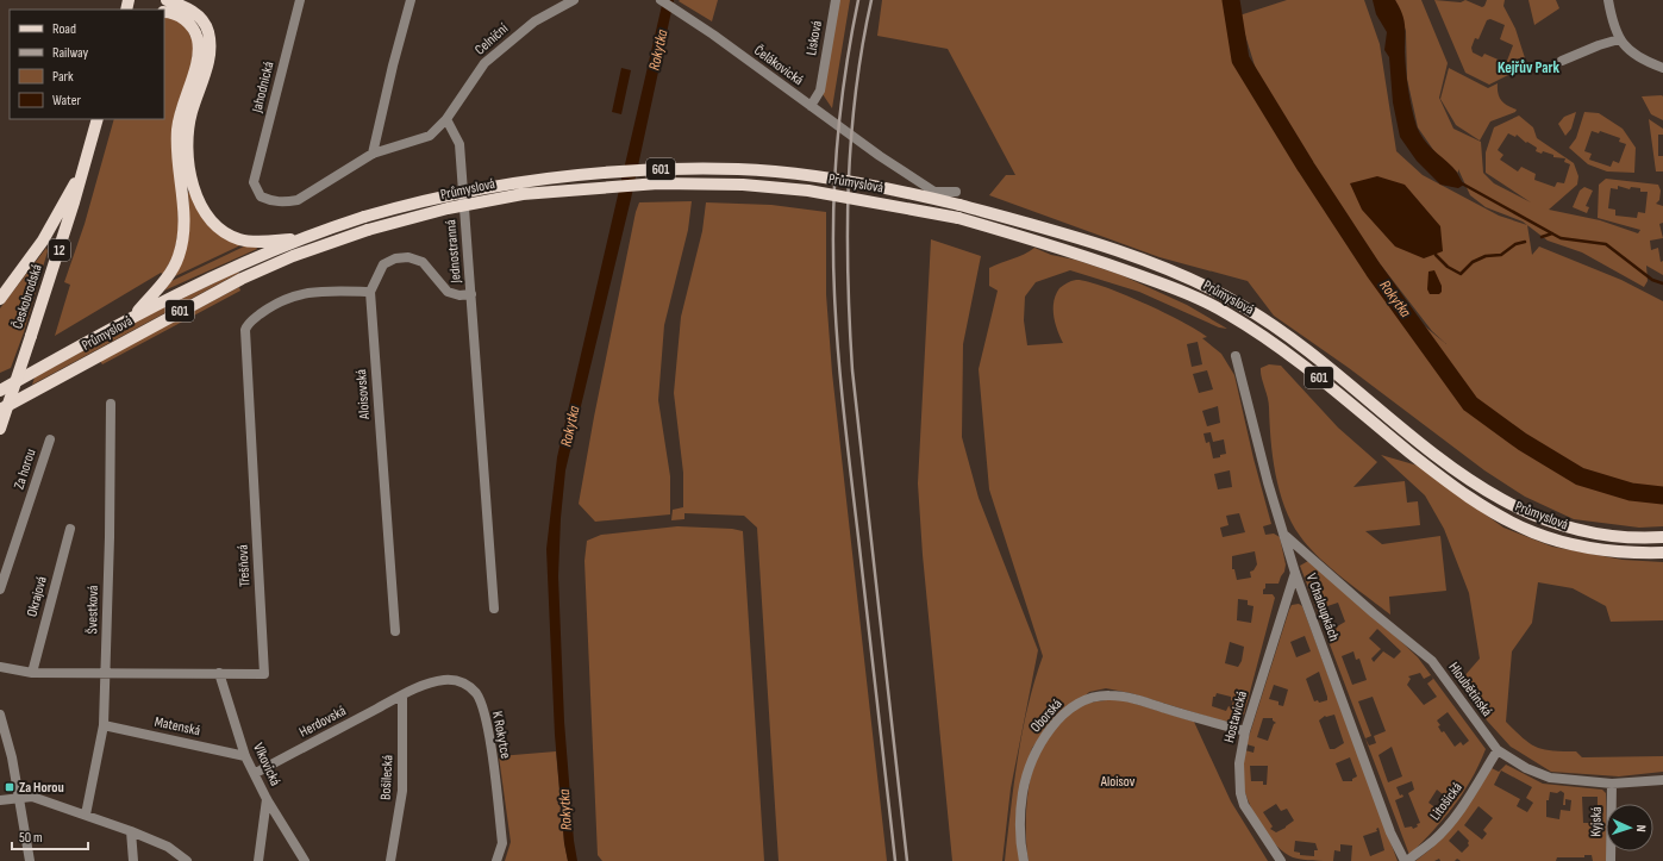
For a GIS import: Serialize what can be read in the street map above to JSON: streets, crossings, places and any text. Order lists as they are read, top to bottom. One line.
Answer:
{"streets":{"main road":["601","Průmyslová","12","Českobrodská"],"street":["Lísková","Celniční","Čelákovická","Jahodnická","Jednostranná","Aloisovská","Za horou","Třešňová","Okrajová","V Chaloupkách","Švestková","Hloubětínská","Oborská","Hostavická","Herdovská","Matenská","K Rokytce","Vlkovická","Bošilecká","Litošická","Kyjská"]},"crossings":[["Lísková","Čelákovická"],["Celniční","Jednostranná"],["Jednostranná","Aloisovská"],["Aloisovská","Třešňová"],["Třešňová","Okrajová"],["Třešňová","Švestková"],["Třešňová","Vlkovická"],["V Chaloupkách","Hloubětínská"],["V Chaloupkách","Hostavická"],["V Chaloupkách","Litošická"],["Švestková","Matenská"],["Hloubětínská","Litošická"],["Hloubětínská","Kyjská"],["Oborská","Hostavická"],["Herdovská","K Rokytce"],["Herdovská","Vlkovická"],["Herdovská","Bošilecká"],["Matenská","Vlkovická"],["K Rokytce","Bošilecká"]],"districts":["Kejřův Park"],"water":["Rokytka"],"parks":["Aloisov"],"places":{"transit":["Za Horou"]},"legend":["Road","Railway","Park","Water"],"scale_bar":"50 m","north":"right"}
